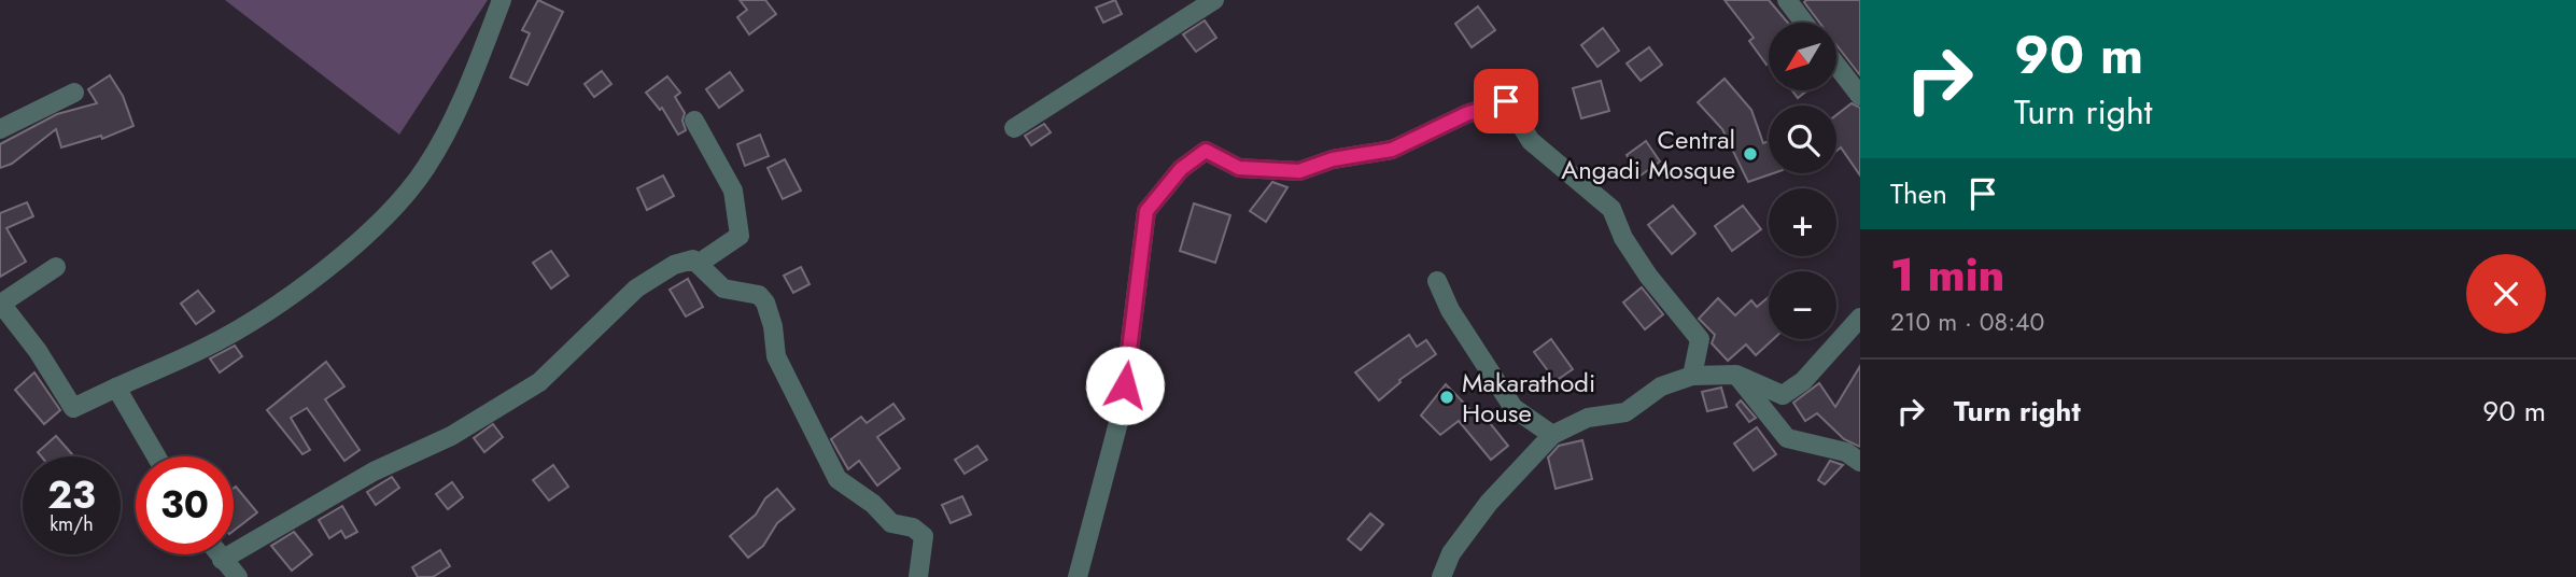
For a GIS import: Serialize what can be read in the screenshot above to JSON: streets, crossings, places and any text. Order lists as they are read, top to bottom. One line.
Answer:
{"places":["Central Angadi Mosque","Makarathodi House"],"north":"bottom left","page":{"turn":["90 m","Turn right"],"map_buttons":["+","−"],"then":"Then","heading":["1 min","210 m · 08:40"],"list":[{"name":"Turn right","value":"90 m"}],"speed":"23 km/h","limit":"30"}}
